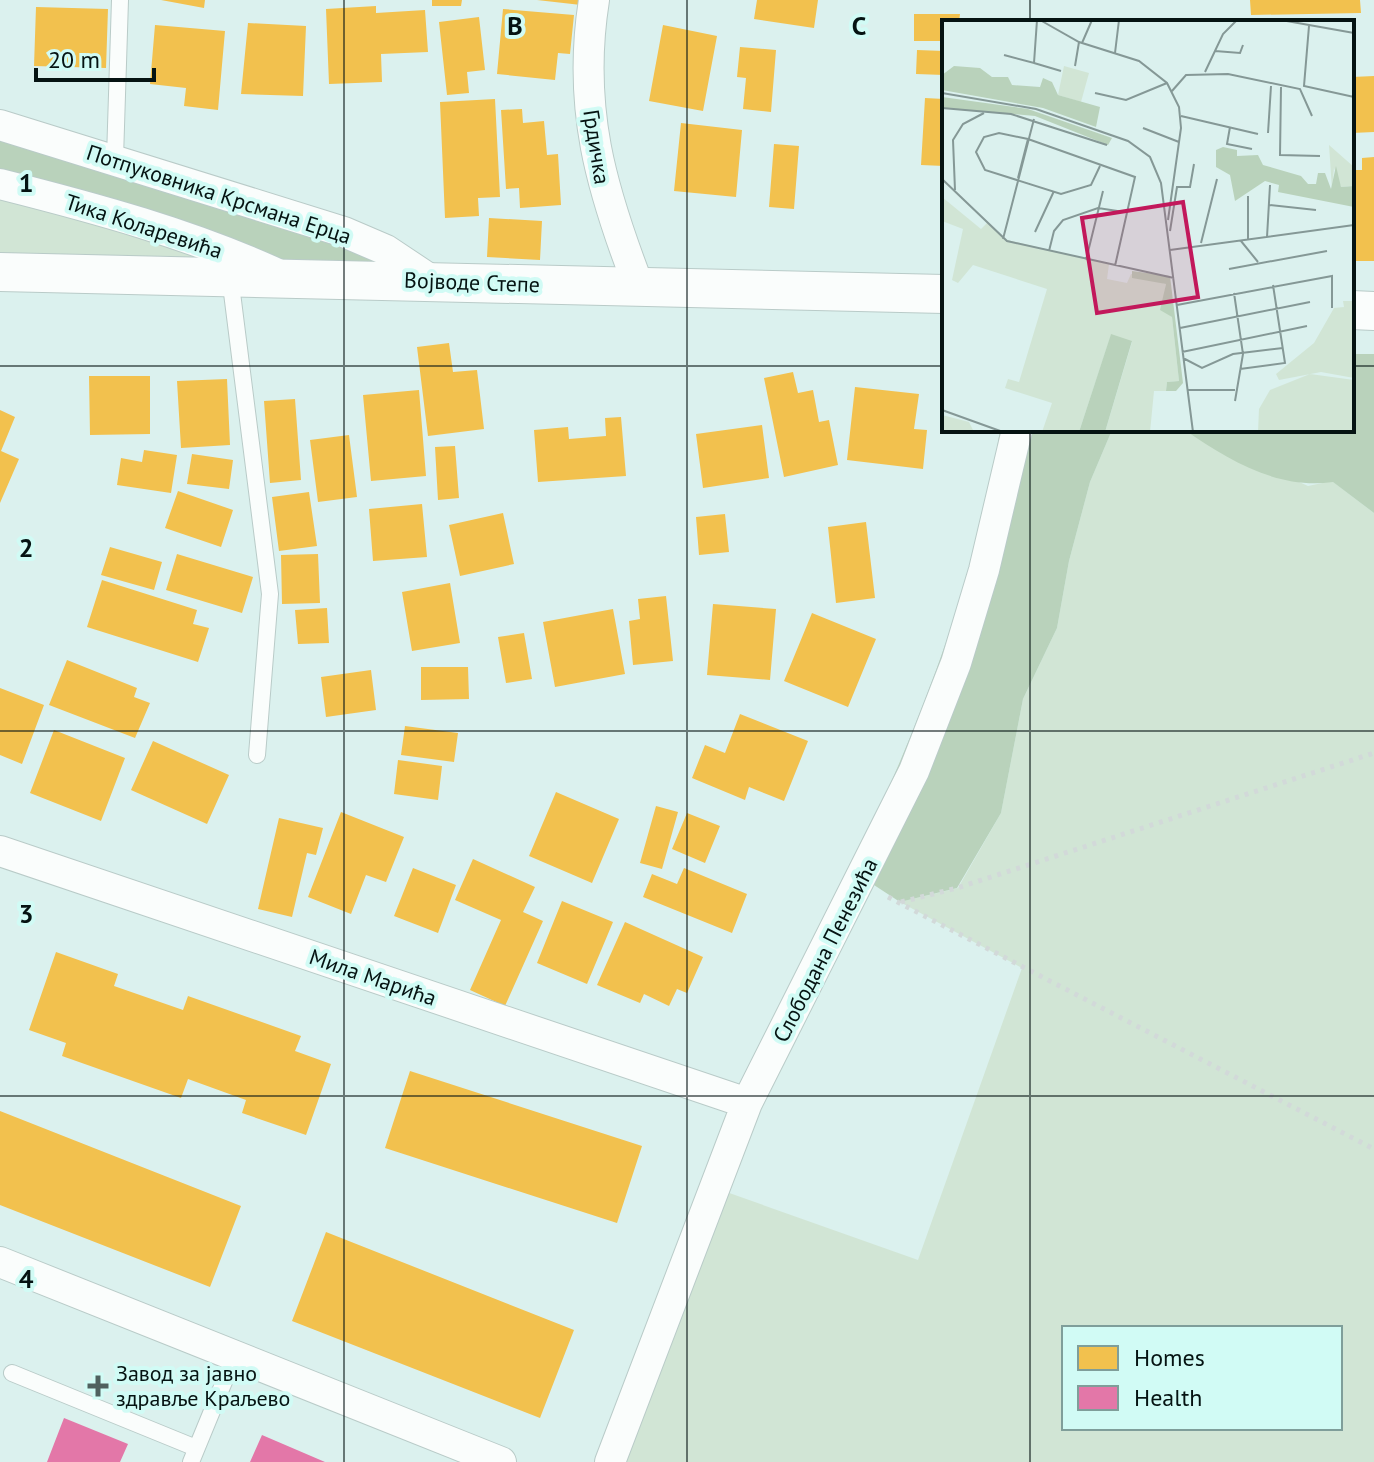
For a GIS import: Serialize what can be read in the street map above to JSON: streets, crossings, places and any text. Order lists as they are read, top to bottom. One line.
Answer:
{"streets":{"street":["Грдичка","Потпуковника Крсмана Ерца","Тика Коларевића","Војводе Степе","Слободана Пенезића","Мила Марића"]},"crossings":[["Грдичка","Војводе Степе"],["Потпуковника Крсмана Ерца","Војводе Степе"],["Тика Коларевића","Војводе Степе"],["Слободана Пенезића","Мила Марића"]],"places":{"health":["Завод за јавно здравље Краљево"]},"legend":["Homes","Health"],"scale_bar":"20 m","grid":{"columns":["B","C"],"rows":["1","2","3","4"]}}
